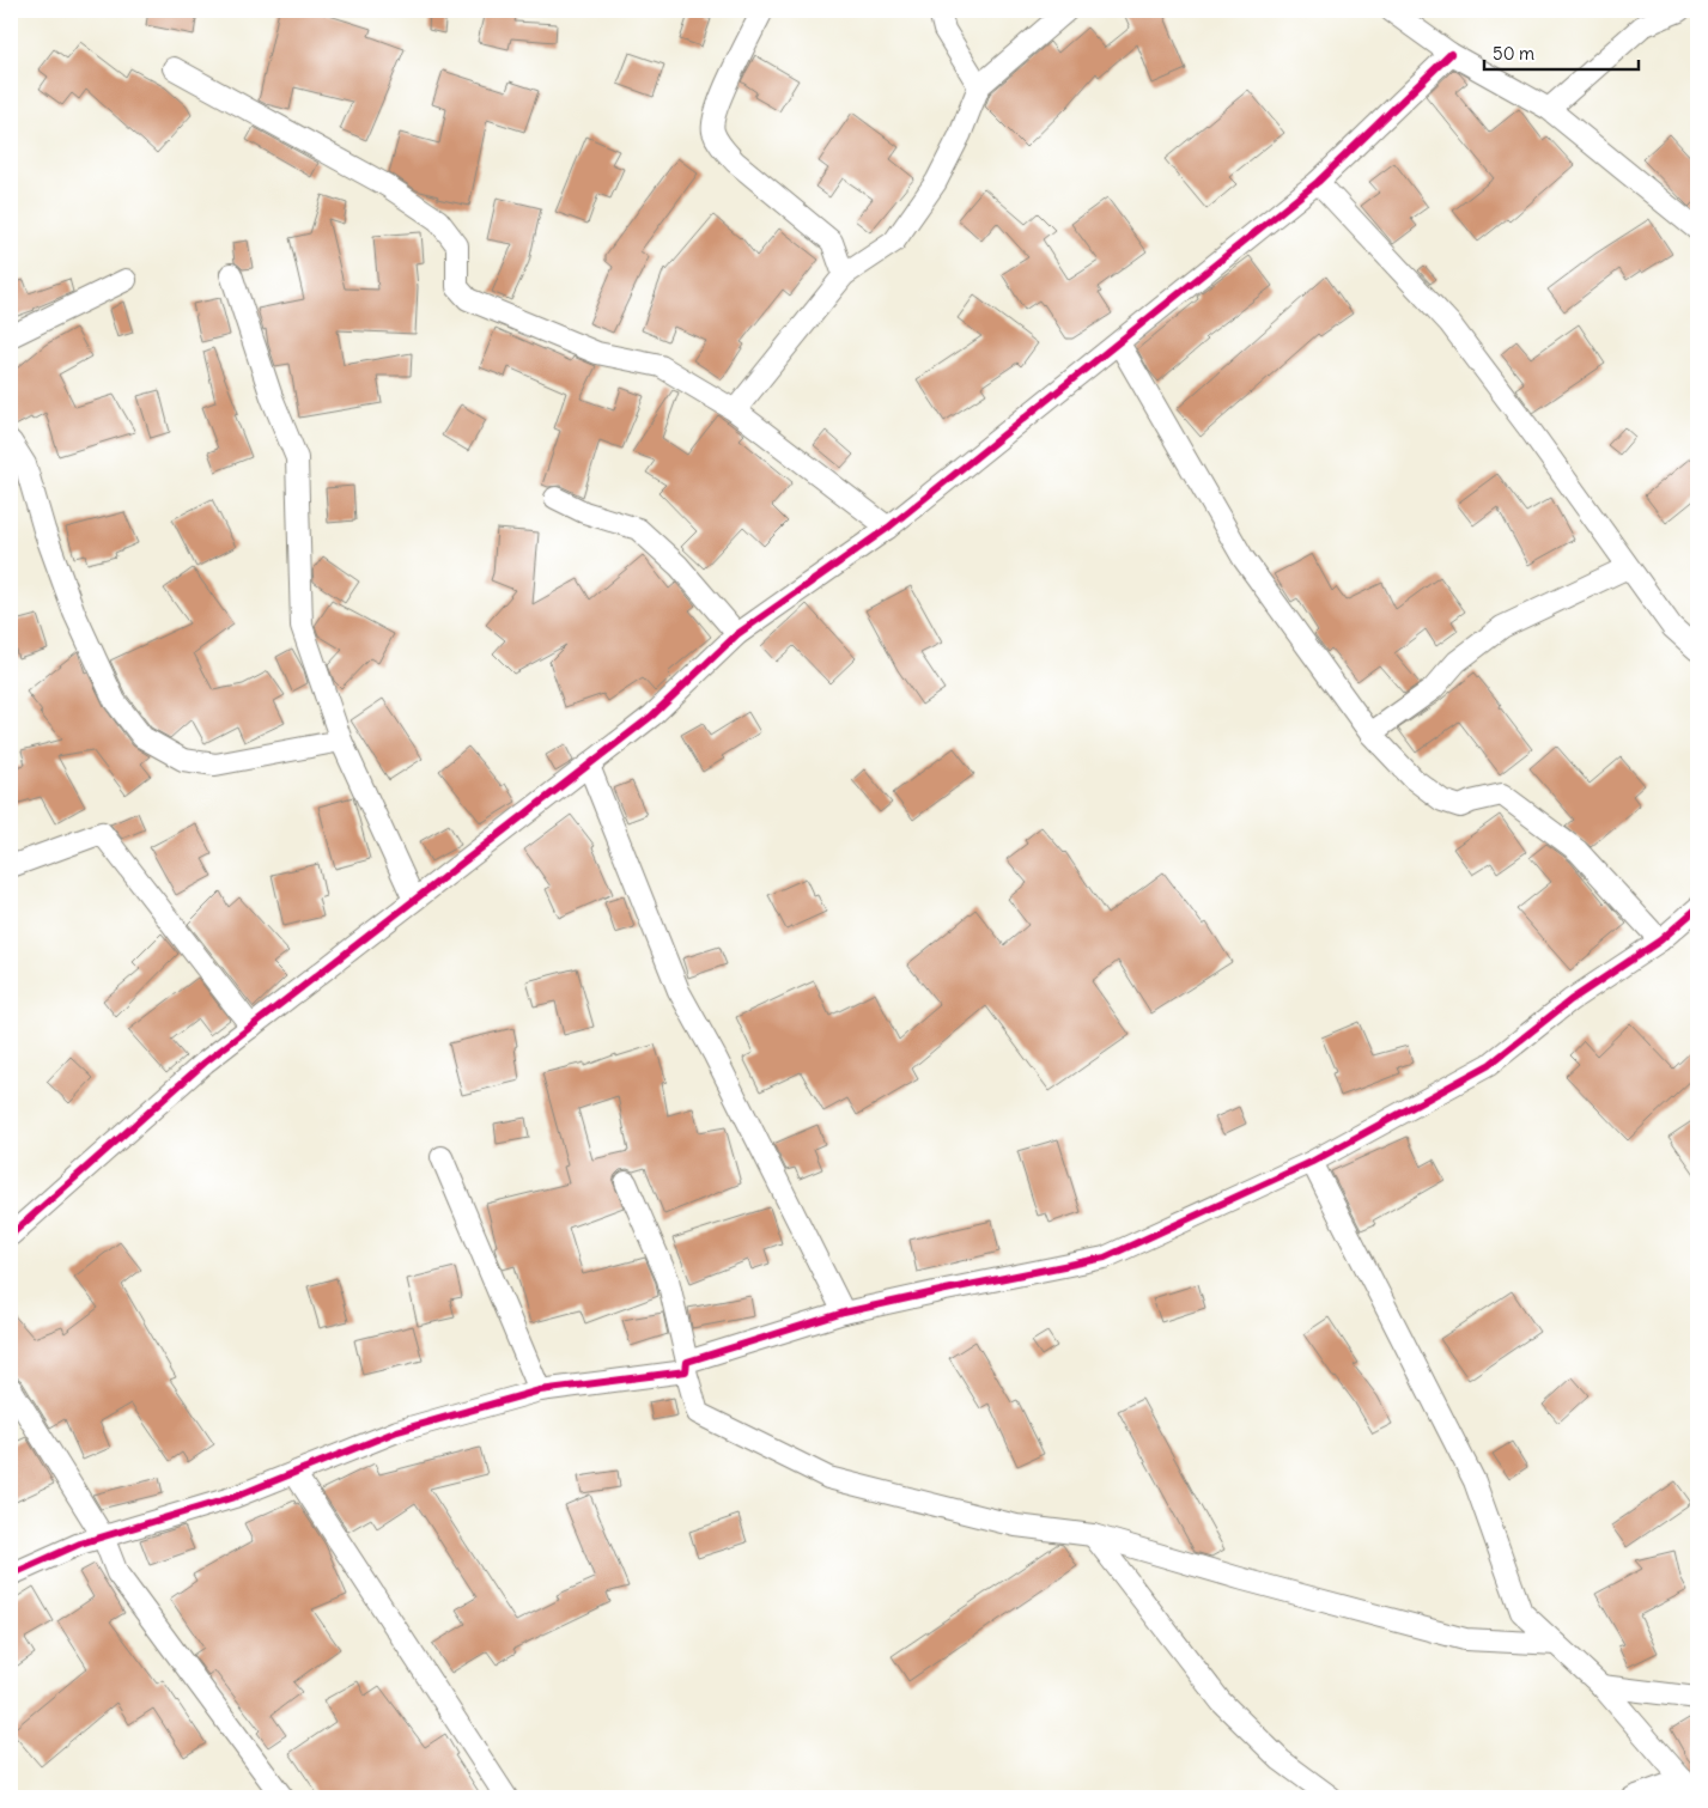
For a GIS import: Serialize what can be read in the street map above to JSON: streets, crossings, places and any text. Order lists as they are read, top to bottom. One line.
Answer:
{"scale_bar":"50 m"}
